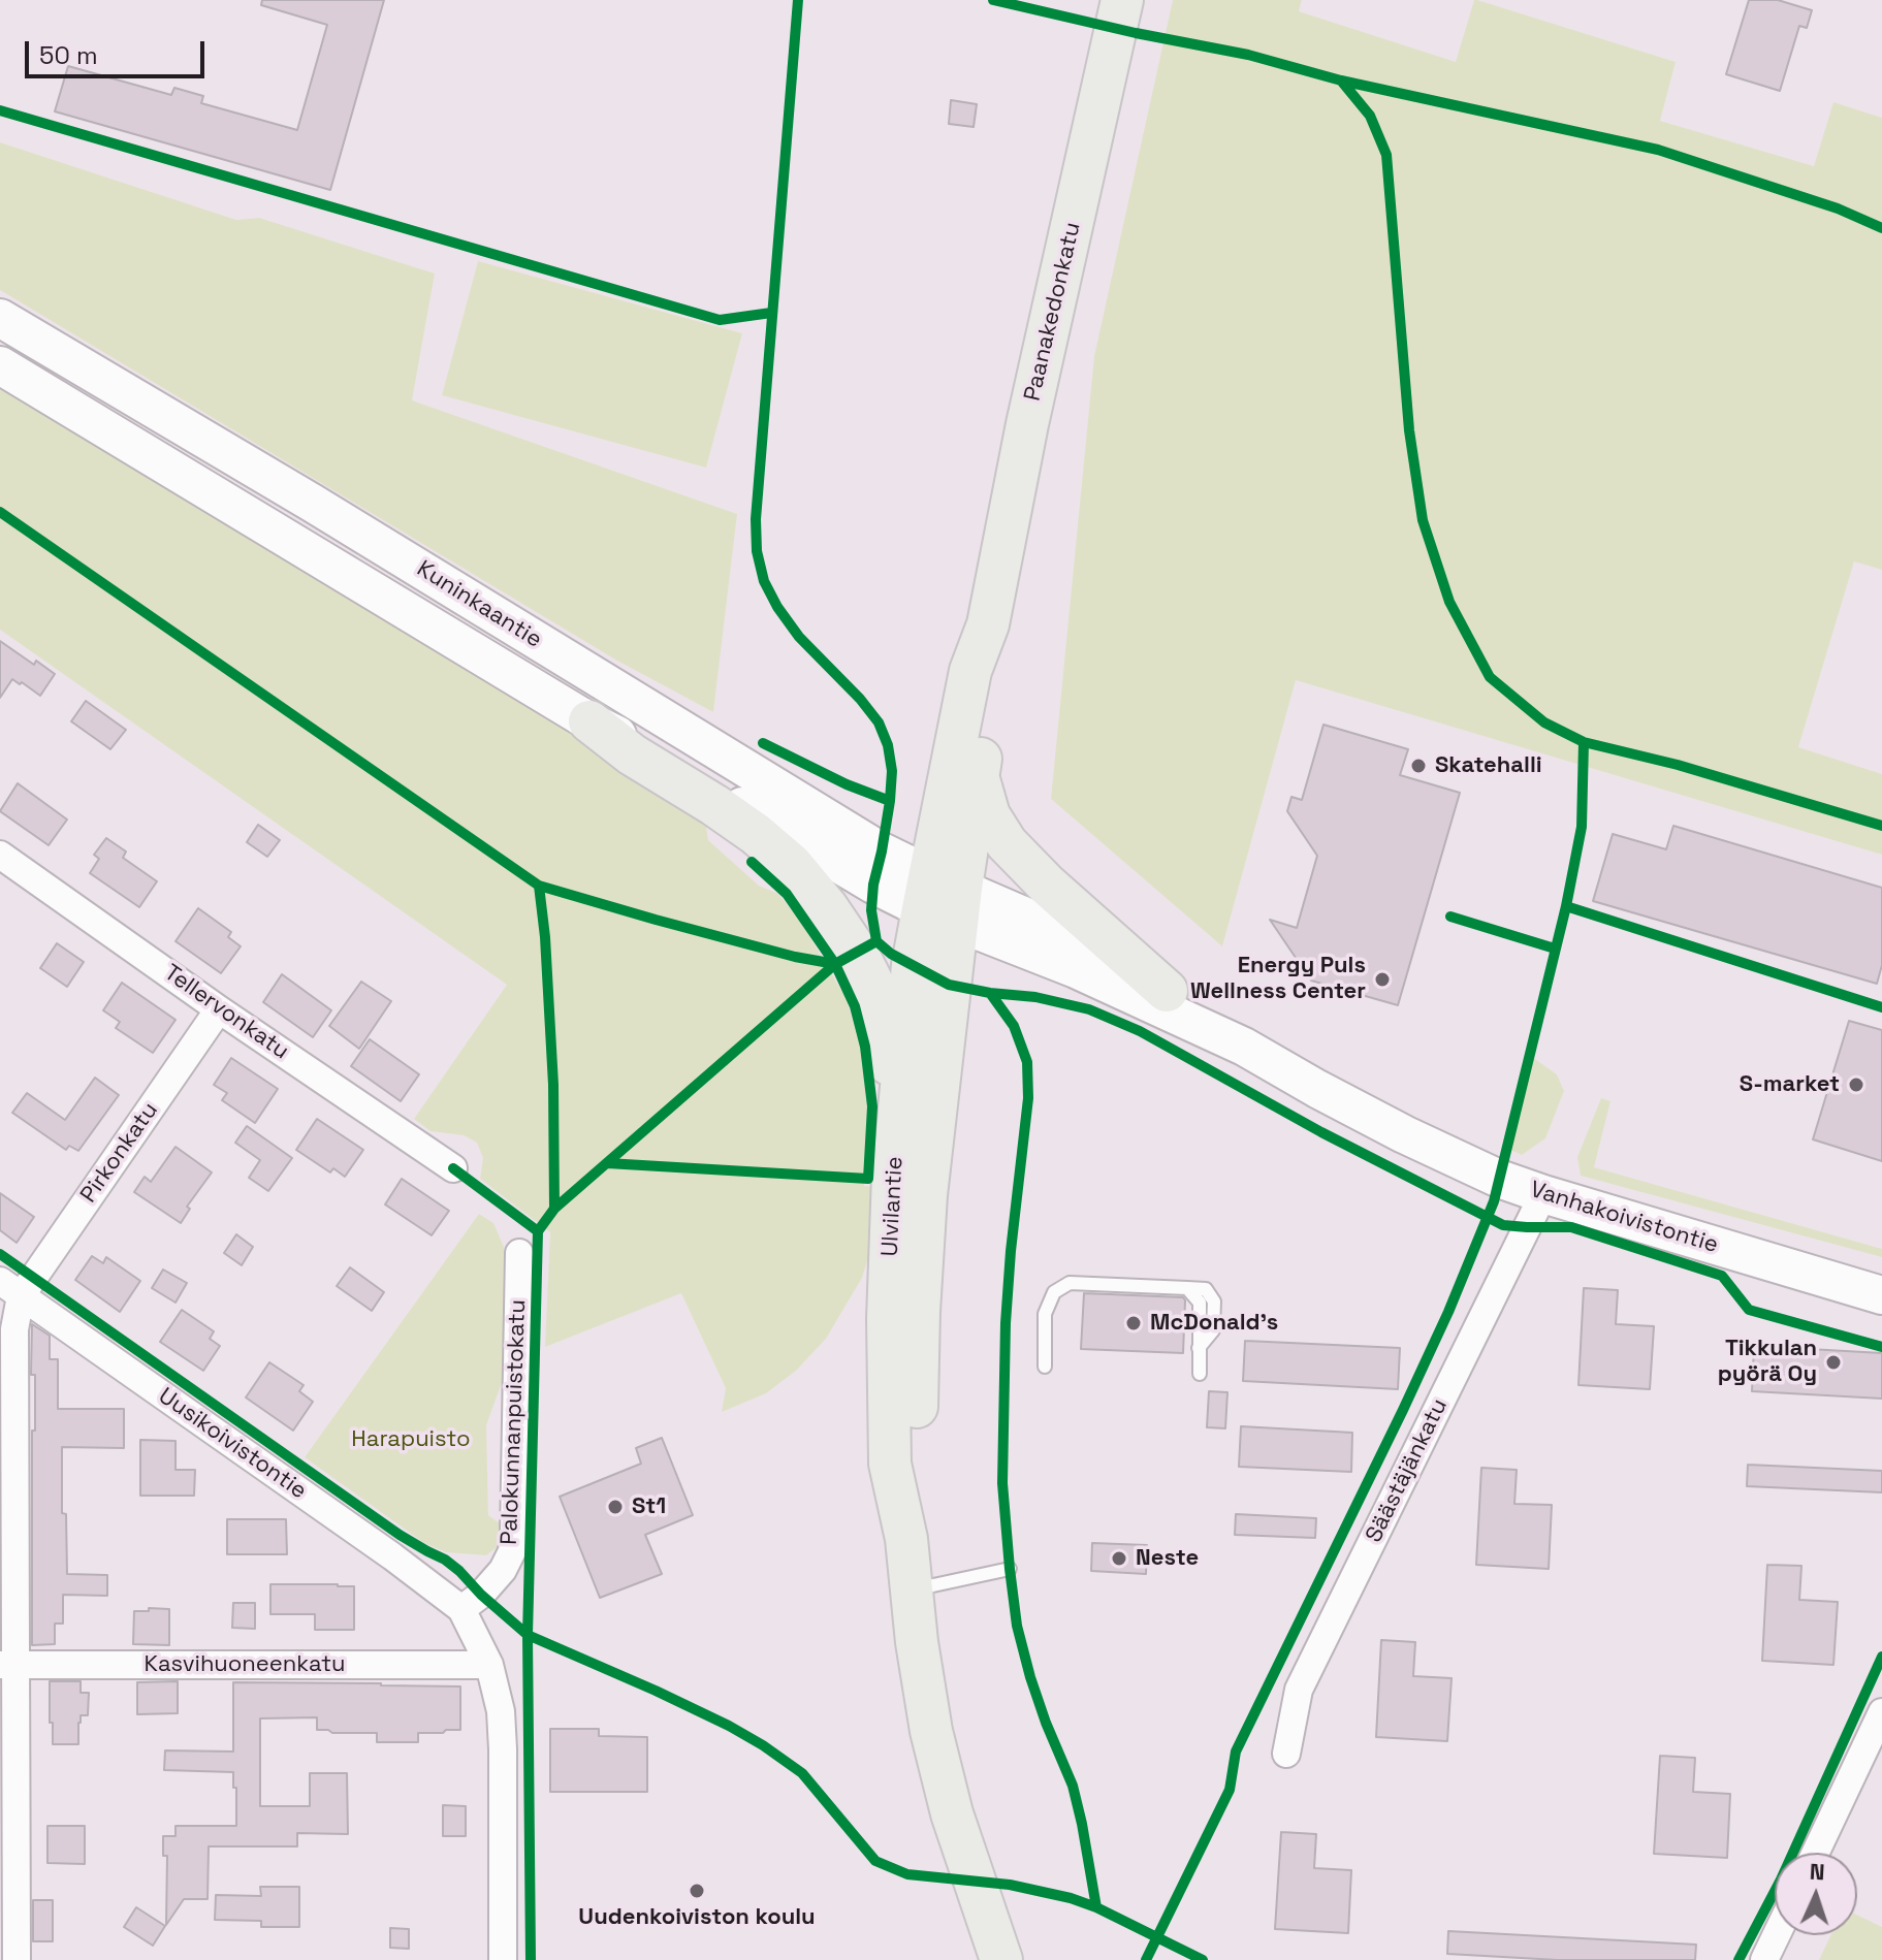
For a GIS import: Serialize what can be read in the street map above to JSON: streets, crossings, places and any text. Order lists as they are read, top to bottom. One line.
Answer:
{"streets":{"main road":["Paanakedonkatu","Kuninkaantie","Ulvilantie","Vanhakoivistontie"],"street":["Tellervonkatu","Pirkonkatu","Palokunnanpuistokatu","Uusikoivistontie","Säästäjänkatu","Kasvihuoneenkatu"]},"crossings":[["Paanakedonkatu","Kuninkaantie"],["Paanakedonkatu","Ulvilantie"],["Paanakedonkatu","Vanhakoivistontie"],["Kuninkaantie","Ulvilantie"],["Kuninkaantie","Vanhakoivistontie"],["Tellervonkatu","Pirkonkatu"],["Pirkonkatu","Uusikoivistontie"],["Ulvilantie","Vanhakoivistontie"],["Vanhakoivistontie","Säästäjänkatu"],["Palokunnanpuistokatu","Uusikoivistontie"]],"parks":["Harapuisto"],"places":["Skatehalli","Energy Puls Wellness Center","S-market","McDonald's","Tikkulan pyörä Oy","St1","Neste","Uudenkoiviston koulu"],"scale_bar":"50 m","north":"top"}
